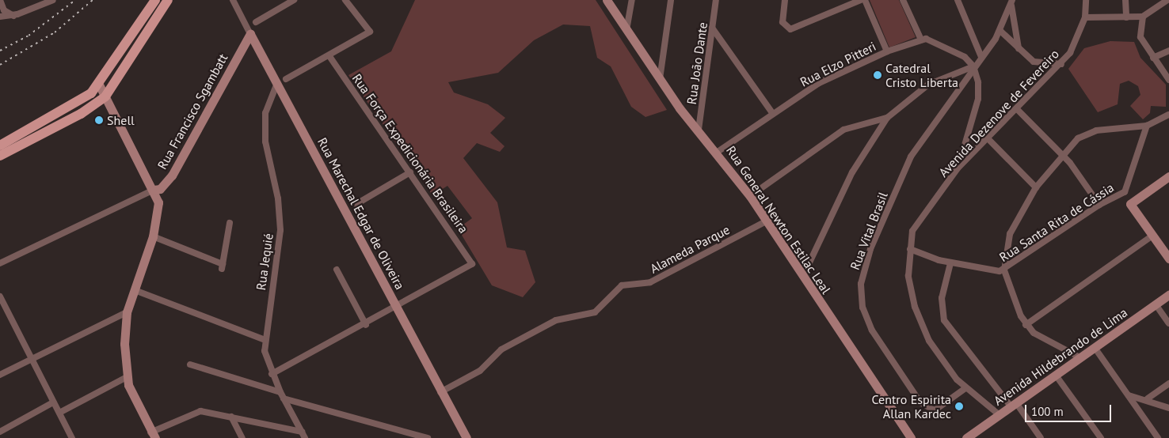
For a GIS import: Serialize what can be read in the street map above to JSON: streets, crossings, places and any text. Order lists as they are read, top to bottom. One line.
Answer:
{"streets":{"main road":["Rua Francisco Sgambatt","Rua Marechal Edgar de Oliveira","Rua General Newton Estilac Leal","Avenida Hildebrando de Lima"],"street":["Rua João Dante","Rua Elzo Pitteri","Avenida Dezenove de Fevereiro","Rua Força Expedicionária Brasileira","Rua Santa Rita de Cássia","Rua Vital Brasil","Alameda Parque","Rua Jequié"]},"crossings":[["Rua João Dante","Rua General Newton Estilac Leal"],["Rua Elzo Pitteri","Rua General Newton Estilac Leal"],["Rua Francisco Sgambatt","Rua Marechal Edgar de Oliveira"],["Avenida Dezenove de Fevereiro","Rua Santa Rita de Cássia"],["Avenida Dezenove de Fevereiro","Rua Vital Brasil"],["Avenida Dezenove de Fevereiro","Avenida Hildebrando de Lima"],["Rua Força Expedicionária Brasileira","Rua Marechal Edgar de Oliveira"],["Rua Marechal Edgar de Oliveira","Alameda Parque"],["Rua Marechal Edgar de Oliveira","Rua Jequié"],["Rua General Newton Estilac Leal","Alameda Parque"]],"places":["Catedral Cristo Liberta","Shell","Centro Espirita Allan Kardec"],"scale_bar":"100 m"}
